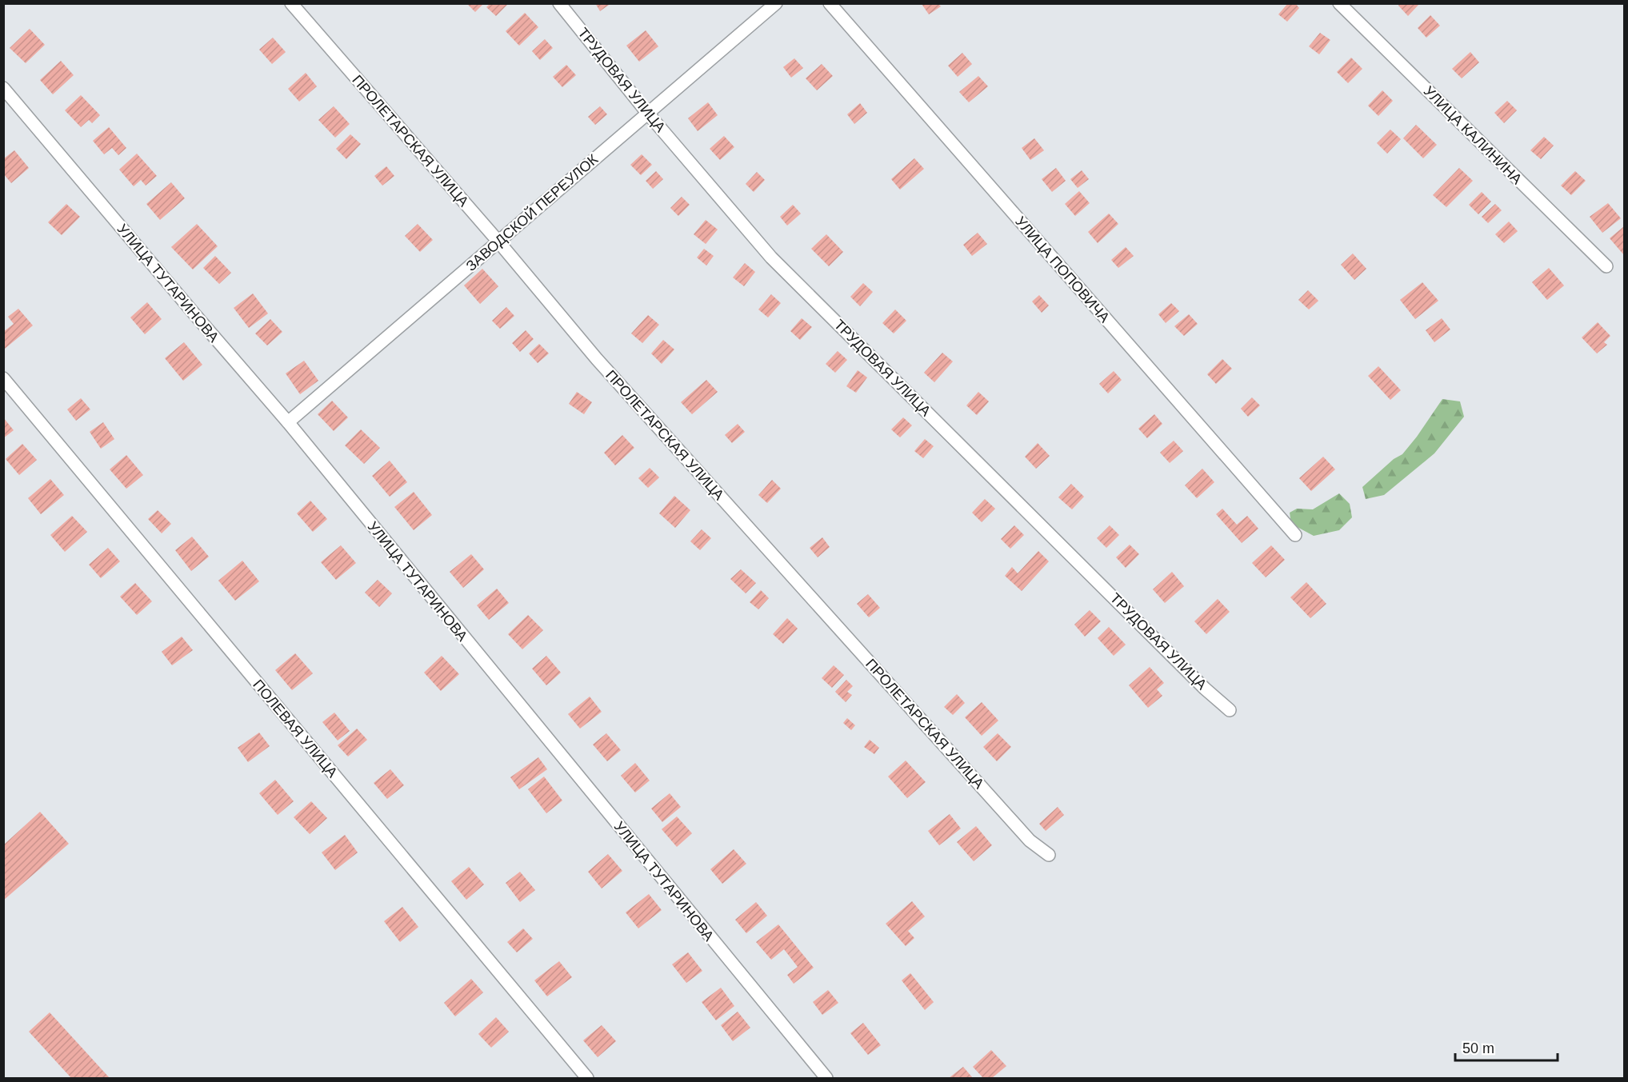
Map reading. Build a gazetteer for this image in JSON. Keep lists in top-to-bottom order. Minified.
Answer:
{"streets":{"street":["ТРУДОВАЯ УЛИЦА","УЛИЦА КАЛИНИНА","ПРОЛЕТАРСКАЯ УЛИЦА","ЗАВОДСКОЙ ПЕРЕУЛОК","УЛИЦА ПОПОВИЧА","УЛИЦА ТУТАРИНОВА","ПОЛЕВАЯ УЛИЦА"]},"crossings":[["ТРУДОВАЯ УЛИЦА","ЗАВОДСКОЙ ПЕРЕУЛОК"],["ПРОЛЕТАРСКАЯ УЛИЦА","ЗАВОДСКОЙ ПЕРЕУЛОК"],["ЗАВОДСКОЙ ПЕРЕУЛОК","УЛИЦА ТУТАРИНОВА"]],"scale_bar":"50 m"}
